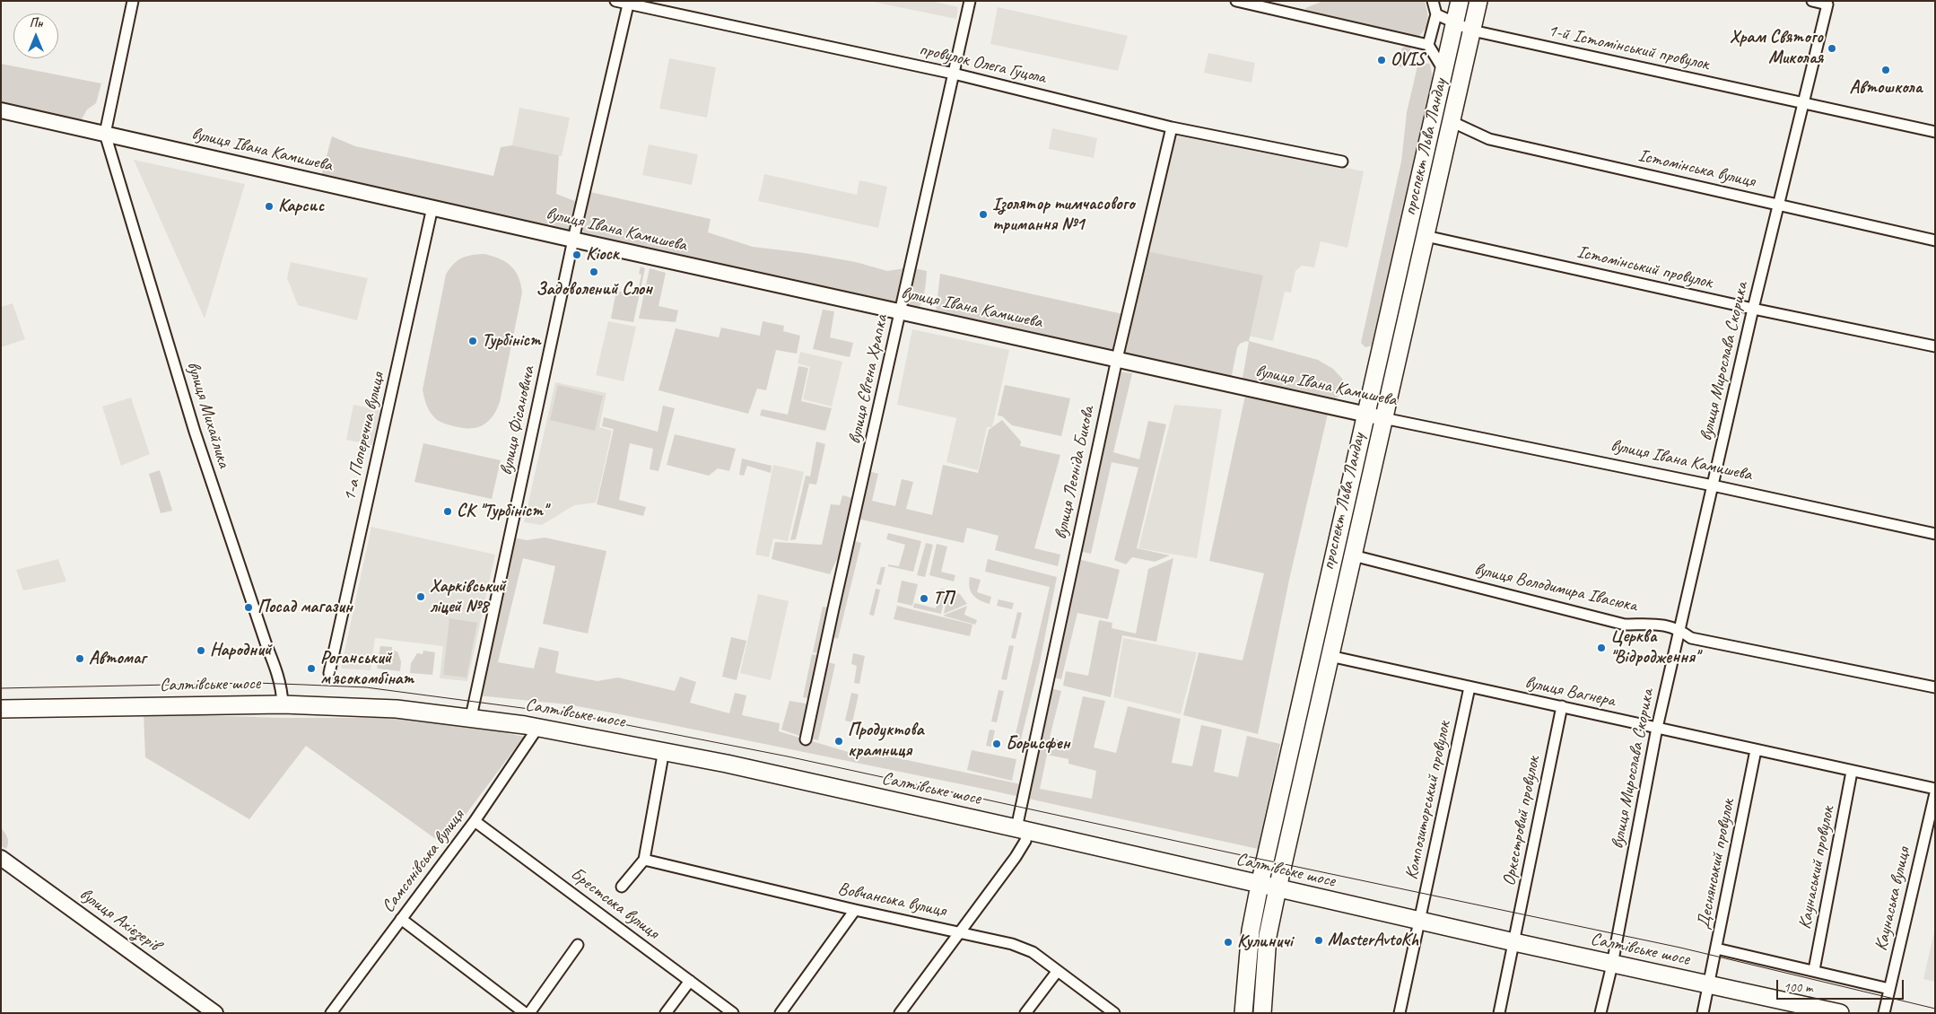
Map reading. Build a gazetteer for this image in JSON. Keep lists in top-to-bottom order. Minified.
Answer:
{"streets":{"main road":["проспект Льва Ландау","Салтівське шосе"],"street":["1-й Істомінський провулок","провулок Олега Гуцола","вулиця Івана Камишева","Істомінська вулиця","Істомінський провулок","вулиця Мирослава Скорика","вулиця Євгена Храпка","вулиця Михайлика","вулиця Фісановича","1-а Поперечна вулиця","вулиця Леоніда Бикова","вулиця Володимира Івасюка","вулиця Вагнера","Композиторський провулок","Оркестровий провулок","Самсонівська вулиця","Деснянський провулок","Каунаський провулок","Каунаська вулиця","Вовчанська вулиця","Брестська вулиця","вулиця Ахієзерів"]},"crossings":[["1-й Істомінський провулок","проспект Льва Ландау"],["1-й Істомінський провулок","вулиця Мирослава Скорика"],["провулок Олега Гуцола","вулиця Євгена Храпка"],["провулок Олега Гуцола","вулиця Фісановича"],["провулок Олега Гуцола","вулиця Леоніда Бикова"],["проспект Льва Ландау","вулиця Івана Камишева"],["проспект Льва Ландау","Істомінська вулиця"],["проспект Льва Ландау","Істомінський провулок"],["проспект Льва Ландау","вулиця Володимира Івасюка"],["проспект Льва Ландау","Салтівське шосе"],["проспект Льва Ландау","вулиця Вагнера"],["вулиця Івана Камишева","вулиця Мирослава Скорика"],["вулиця Івана Камишева","вулиця Євгена Храпка"],["вулиця Івана Камишева","вулиця Михайлика"],["вулиця Івана Камишева","вулиця Фісановича"],["вулиця Івана Камишева","1-а Поперечна вулиця"],["вулиця Івана Камишева","вулиця Леоніда Бикова"],["Істомінська вулиця","вулиця Мирослава Скорика"],["Істомінський провулок","вулиця Мирослава Скорика"],["вулиця Мирослава Скорика","вулиця Володимира Івасюка"],["вулиця Мирослава Скорика","Салтівське шосе"],["вулиця Мирослава Скорика","вулиця Вагнера"],["вулиця Михайлика","Салтівське шосе"],["вулиця Фісановича","Салтівське шосе"],["вулиця Леоніда Бикова","Салтівське шосе"],["вулиця Леоніда Бикова","Вовчанська вулиця"],["Салтівське шосе","Композиторський провулок"],["Салтівське шосе","Оркестровий провулок"],["Салтівське шосе","Самсонівська вулиця"],["Салтівське шосе","Деснянський провулок"],["вулиця Вагнера","Композиторський провулок"],["вулиця Вагнера","Оркестровий провулок"],["вулиця Вагнера","Деснянський провулок"],["вулиця Вагнера","Каунаський провулок"],["Самсонівська вулиця","Брестська вулиця"]],"places":["Храм Святого Миколая","OVIS","Автошкола","Карсис","Ізолятор тимчасового тримання №1","Кіоск","Задоволений Слон","Турбініст","СК \"Турбініст\"","Харківський ліцей №8","ТП","Посад магазин","Церква \"Відродження\"","Народний","Автомаг","Роганський м'ясокомбінат","Продуктова крамниця","Борисфен","MasterAvtoKh","Кулиничі"],"scale_bar":"100 m","north":"top"}
